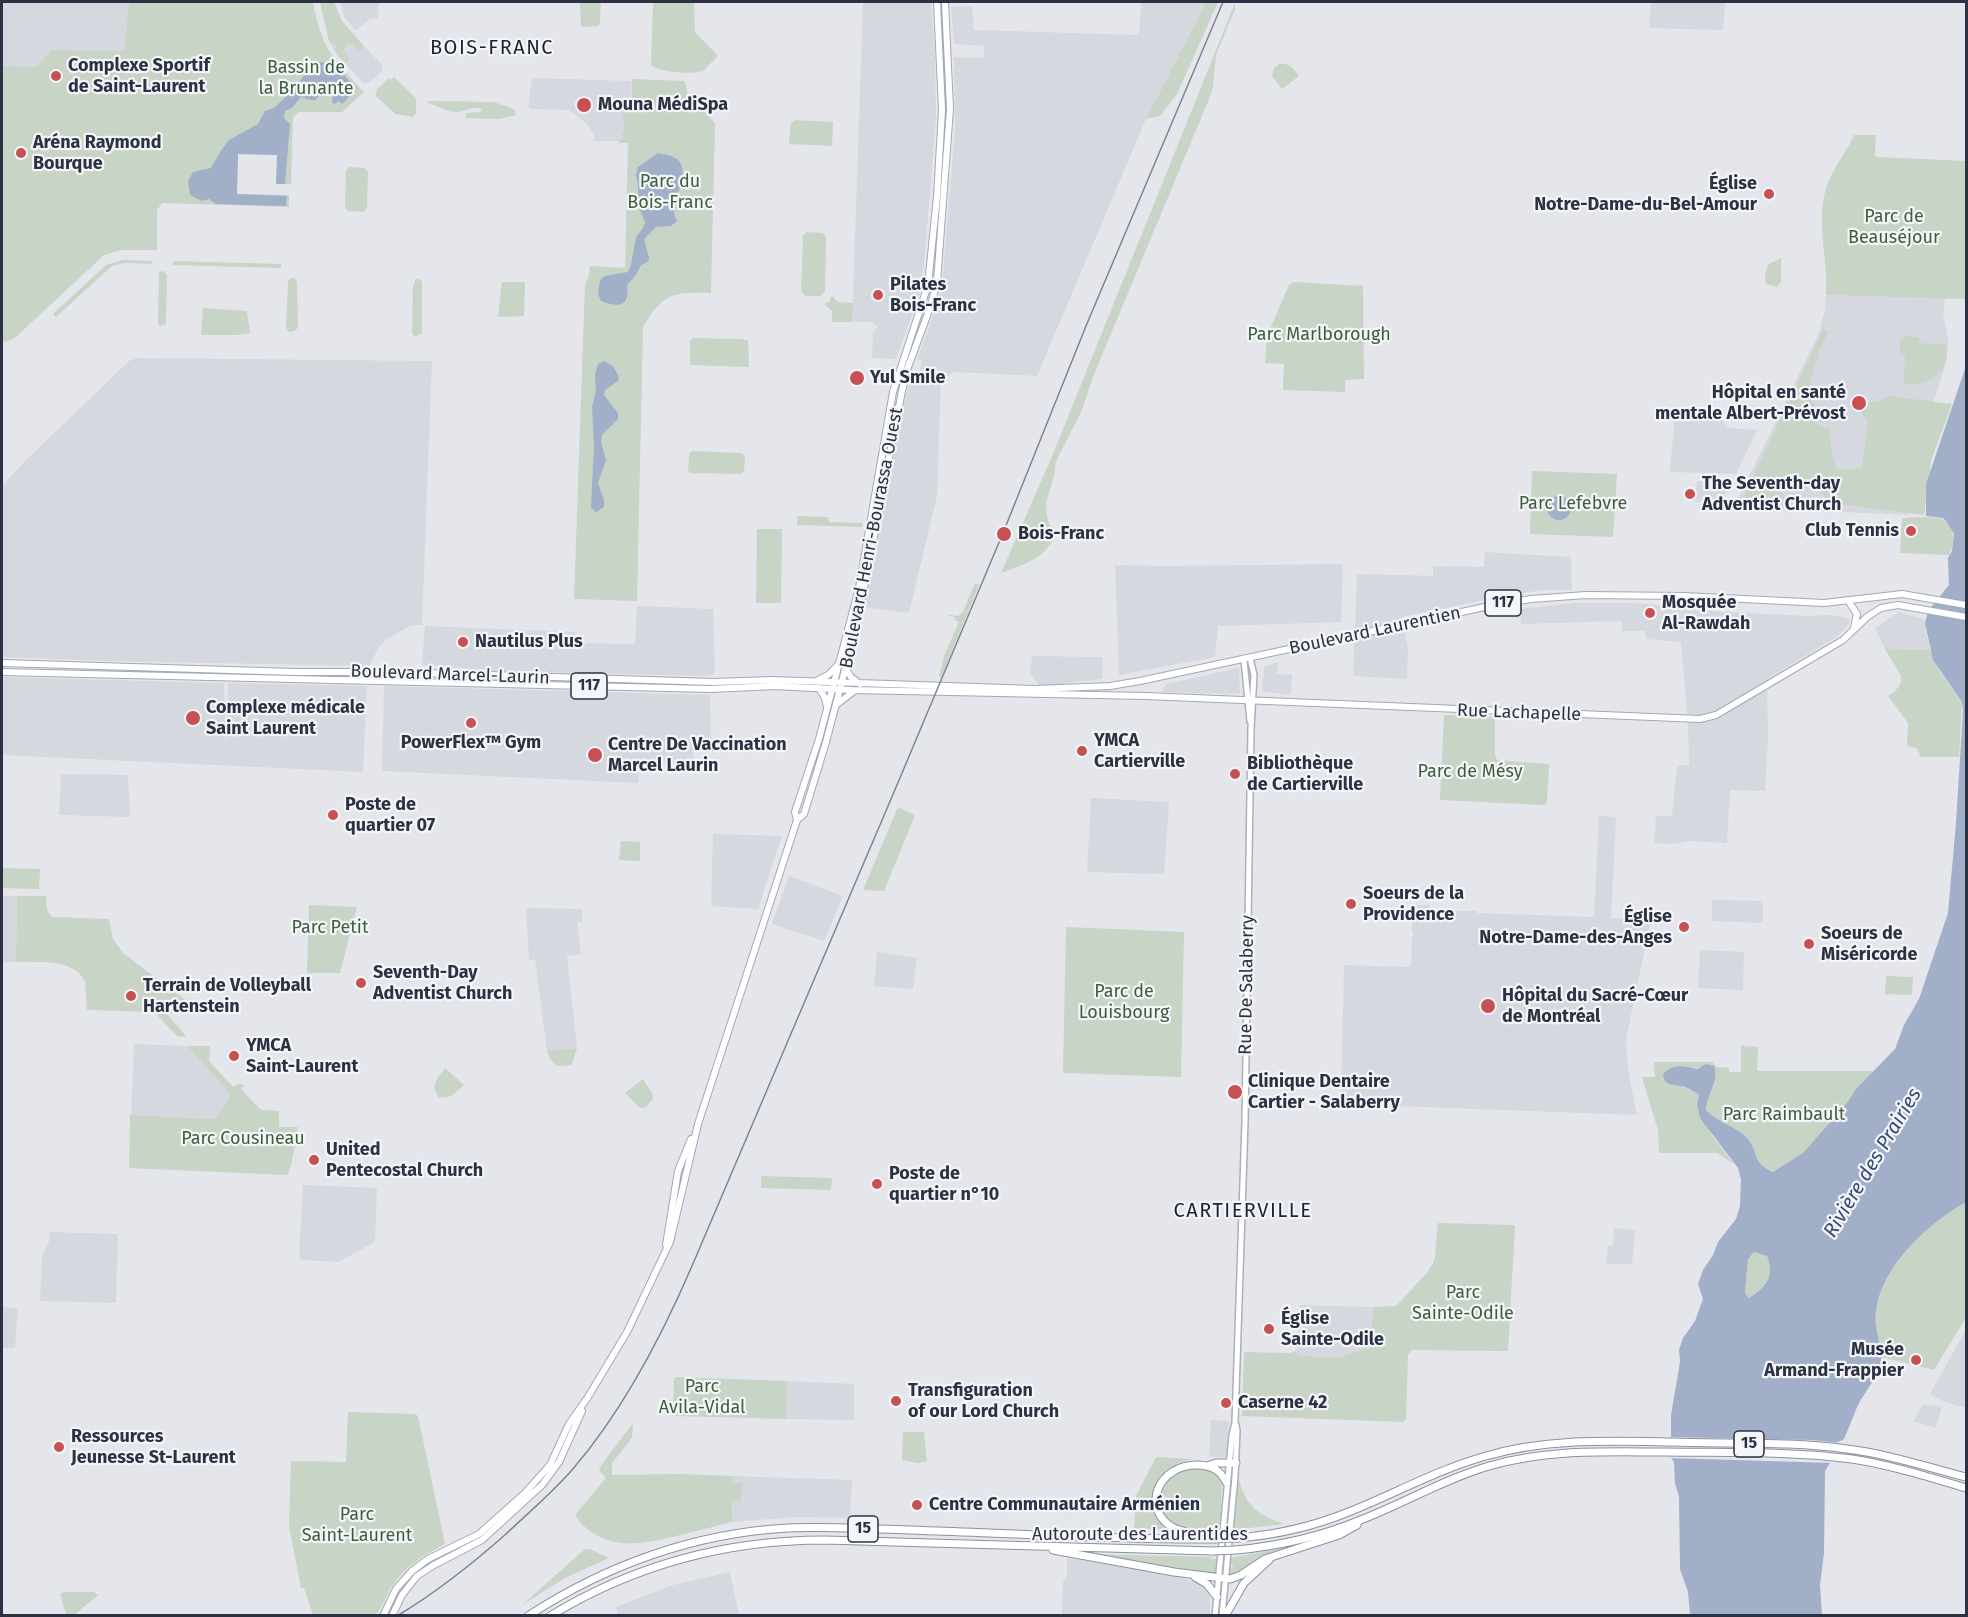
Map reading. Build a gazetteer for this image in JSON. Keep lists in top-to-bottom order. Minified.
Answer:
{"streets":{"highway":["15","Autoroute des Laurentides"],"main road":["Boulevard Henri-Bourassa Ouest","117","Boulevard Laurentien","Boulevard Marcel-Laurin","Rue Lachapelle","Rue De Salaberry"]},"crossings":[["Boulevard Henri-Bourassa Ouest","Boulevard Marcel-Laurin"],["Boulevard Laurentien","Boulevard Marcel-Laurin"],["Boulevard Laurentien","Rue Lachapelle"],["Boulevard Laurentien","Rue De Salaberry"],["Boulevard Marcel-Laurin","Rue Lachapelle"],["Rue Lachapelle","Rue De Salaberry"]],"districts":["BOIS-FRANC","CARTIERVILLE"],"water":["Rivière des Prairies"],"parks":["Bassin de la Brunante","Parc du Bois-Franc","Parc de Beauséjour","Parc Marlborough","Parc Lefebvre","Parc de Mésy","Parc Petit","Parc de Louisbourg","Parc Raimbault","Parc Cousineau","Parc Sainte-Odile","Parc Avila-Vidal","Parc Saint-Laurent"],"places":["Complexe Sportif de Saint-Laurent","Mouna MédiSpa","Aréna Raymond Bourque","Église Notre-Dame-du-Bel-Amour","Pilates Bois-Franc","Yul Smile","Hôpital en santé mentale Albert-Prévost","The Seventh-day Adventist Church","Club Tennis","Bois-Franc","Mosquée Al-Rawdah","Nautilus Plus","Complexe médicale Saint Laurent","PowerFlex™ Gym","YMCA Cartierville","Centre De Vaccination Marcel Laurin","Bibliothèque de Cartierville","Poste de quartier 07","Soeurs de la Providence","Église Notre-Dame-des-Anges","Soeurs de Miséricorde","Seventh-Day Adventist Church","Terrain de Volleyball Hartenstein","Hôpital du Sacré-Cœur de Montréal","YMCA Saint-Laurent","Clinique Dentaire Cartier - Salaberry","United Pentecostal Church","Poste de quartier n°10","Église Sainte-Odile","Musée Armand-Frappier","Transfiguration of our Lord Church","Caserne 42","Ressources Jeunesse St-Laurent","Centre Communautaire Arménien"]}
